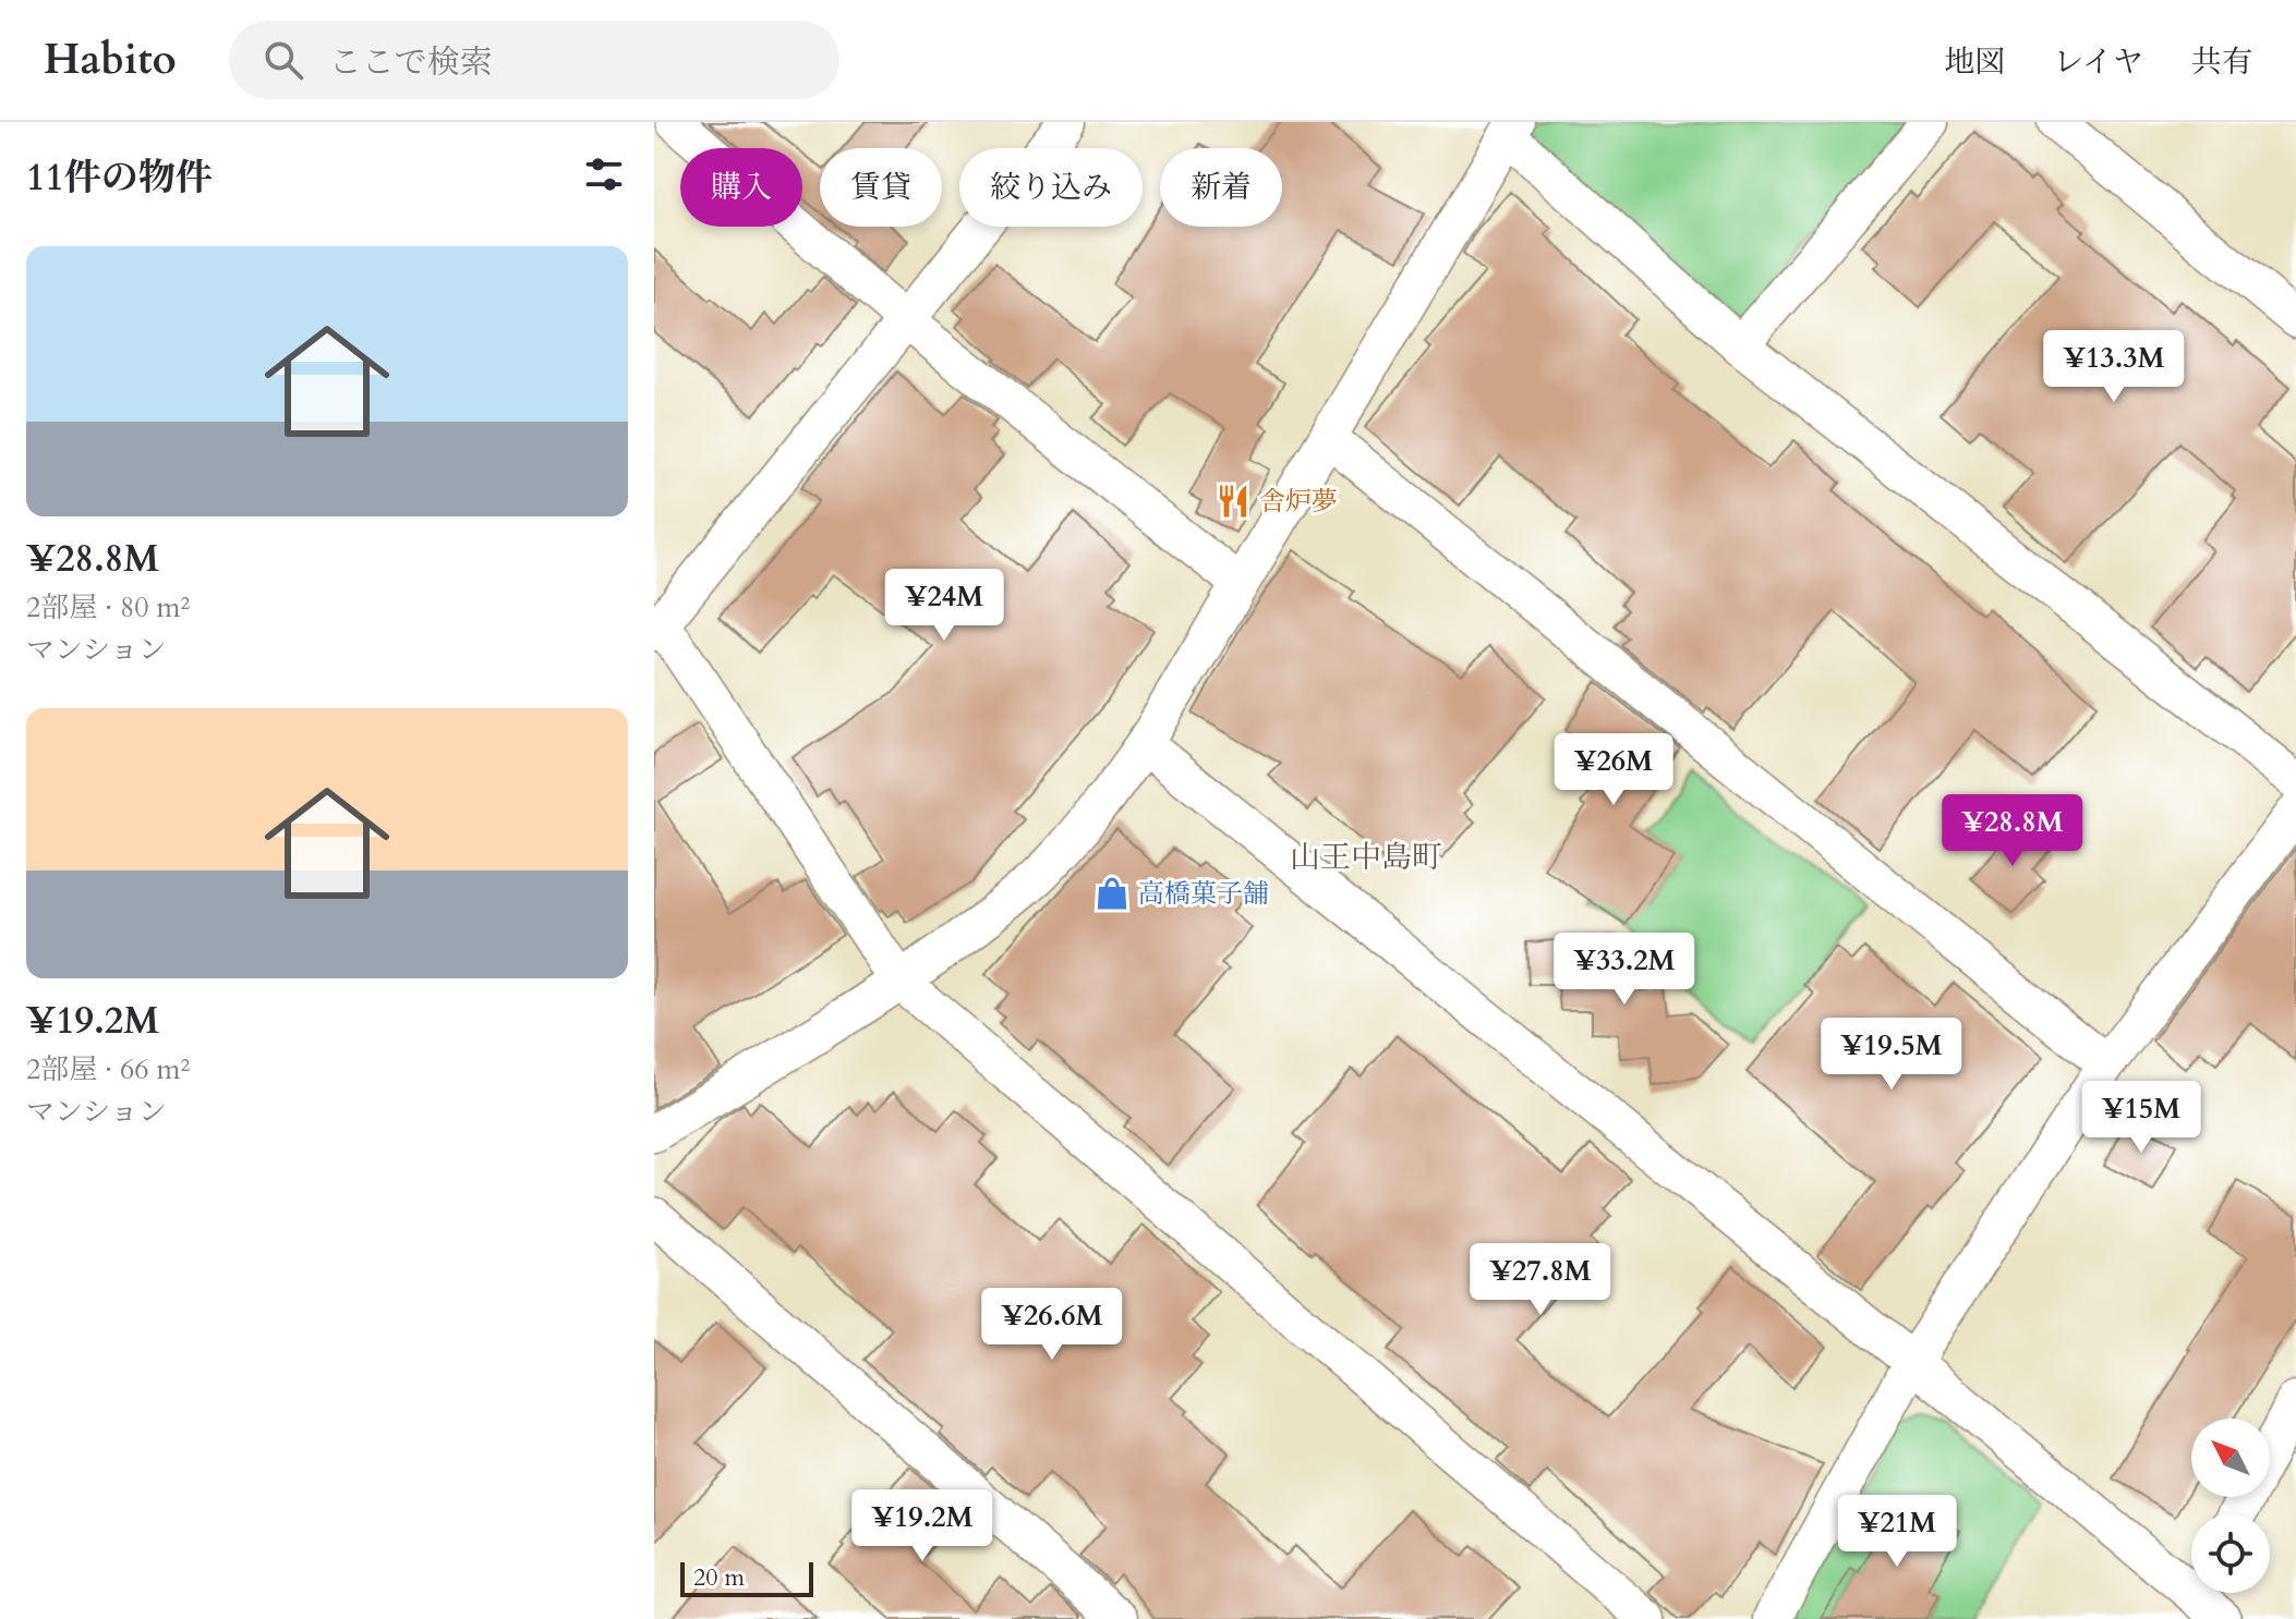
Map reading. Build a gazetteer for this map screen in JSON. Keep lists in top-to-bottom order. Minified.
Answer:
{"districts":["山王中島町"],"places":{"restaurant":["舎炉夢"],"shop":["高橋菓子舗"]},"scale_bar":"20 m","north":"top left","page":{"header":"Habito","search":"ここで検索","nav":["地図","レイヤ","共有"],"heading":"11件の物件","chip":["購入","賃貸","絞り込み","新着"],"list":[{"name":"¥28.8M","note":"2部屋 · 80 m² · マンション"},{"name":"¥19.2M","note":"2部屋 · 66 m² · マンション"}],"price":["¥13.3M","¥24M","¥26M","¥28.8M","¥33.2M","¥19.5M","¥15M","¥27.8M","¥26.6M","¥19.2M","¥21M"],"scale":"20 m"}}
